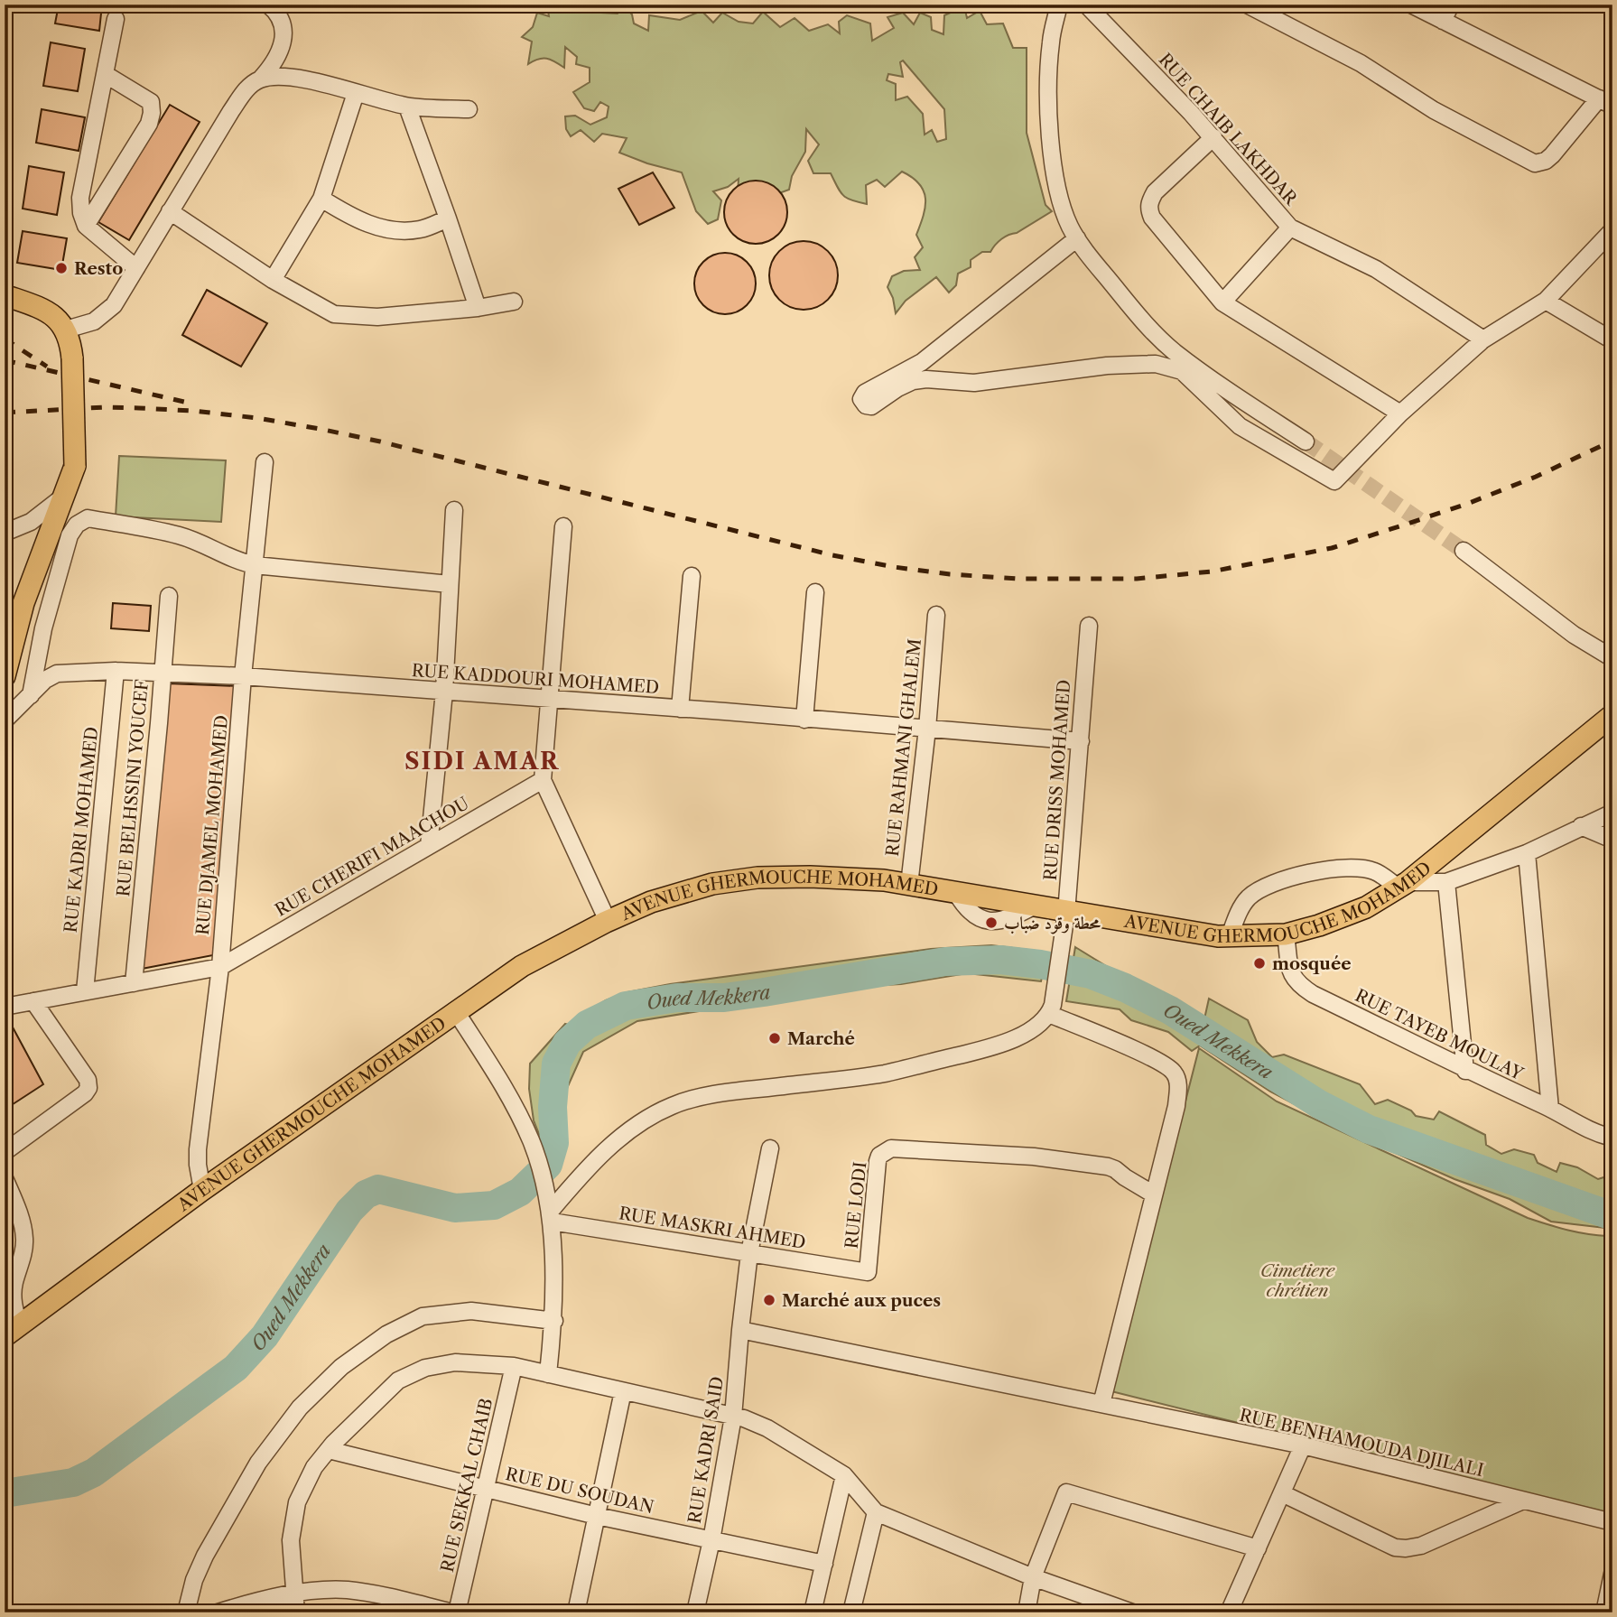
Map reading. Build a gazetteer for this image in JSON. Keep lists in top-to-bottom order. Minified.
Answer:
{"streets":{"main road":["AVENUE GHERMOUCHE MOHAMED"],"street":["RUE CHAIB LAKHDAR","RUE KADDOURI MOHAMED","RUE RAHMANI GHALEM","RUE DRISS MOHAMED","RUE BELHSSINI YOUCEF","RUE DJAMEL MOHAMED","RUE KADRI MOHAMED","RUE CHERIFI MAACHOU","RUE TAYEB MOULAY","RUE LODI","RUE MASKRI AHMED","RUE BENHAMOUDA DJILALI","RUE KADRI SAID","RUE SEKKAL CHAIB","RUE DU SOUDAN"]},"crossings":[["RUE KADDOURI MOHAMED","RUE RAHMANI GHALEM"],["RUE KADDOURI MOHAMED","RUE DRISS MOHAMED"],["RUE KADDOURI MOHAMED","RUE BELHSSINI YOUCEF"],["RUE KADDOURI MOHAMED","RUE DJAMEL MOHAMED"],["RUE KADDOURI MOHAMED","RUE KADRI MOHAMED"],["RUE RAHMANI GHALEM","AVENUE GHERMOUCHE MOHAMED"],["RUE DRISS MOHAMED","AVENUE GHERMOUCHE MOHAMED"],["RUE BELHSSINI YOUCEF","RUE CHERIFI MAACHOU"],["RUE DJAMEL MOHAMED","RUE CHERIFI MAACHOU"],["RUE DJAMEL MOHAMED","AVENUE GHERMOUCHE MOHAMED"],["RUE KADRI MOHAMED","RUE CHERIFI MAACHOU"],["AVENUE GHERMOUCHE MOHAMED","RUE TAYEB MOULAY"],["RUE LODI","RUE MASKRI AHMED"],["RUE MASKRI AHMED","RUE KADRI SAID"],["RUE BENHAMOUDA DJILALI","RUE KADRI SAID"],["RUE KADRI SAID","RUE DU SOUDAN"],["RUE SEKKAL CHAIB","RUE DU SOUDAN"]],"districts":["SIDI AMAR"],"water":["Oued Mekkera"],"parks":["Cimetiere chrétien"],"places":["Resto","محطة وقود ضباب","mosquée","Marché","Marché aux puces"]}
